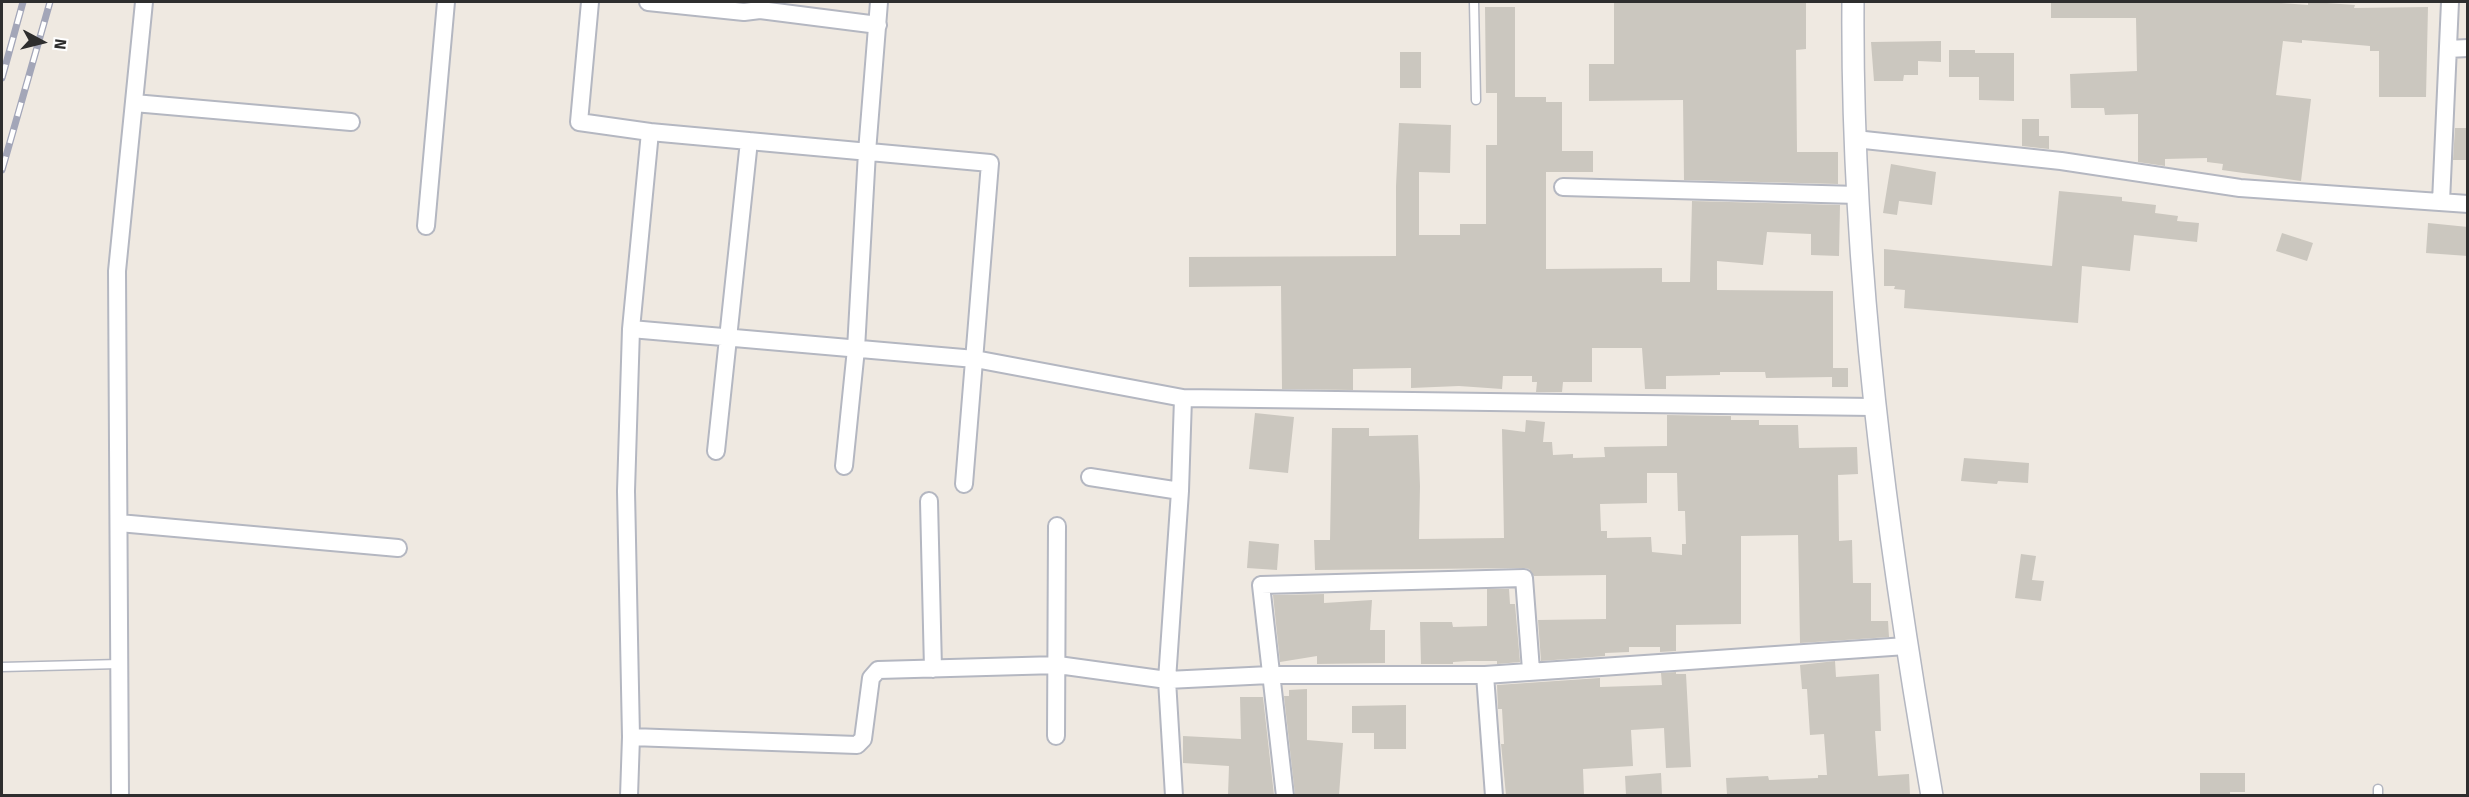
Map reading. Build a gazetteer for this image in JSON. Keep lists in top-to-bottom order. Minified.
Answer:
{"north":"right"}
